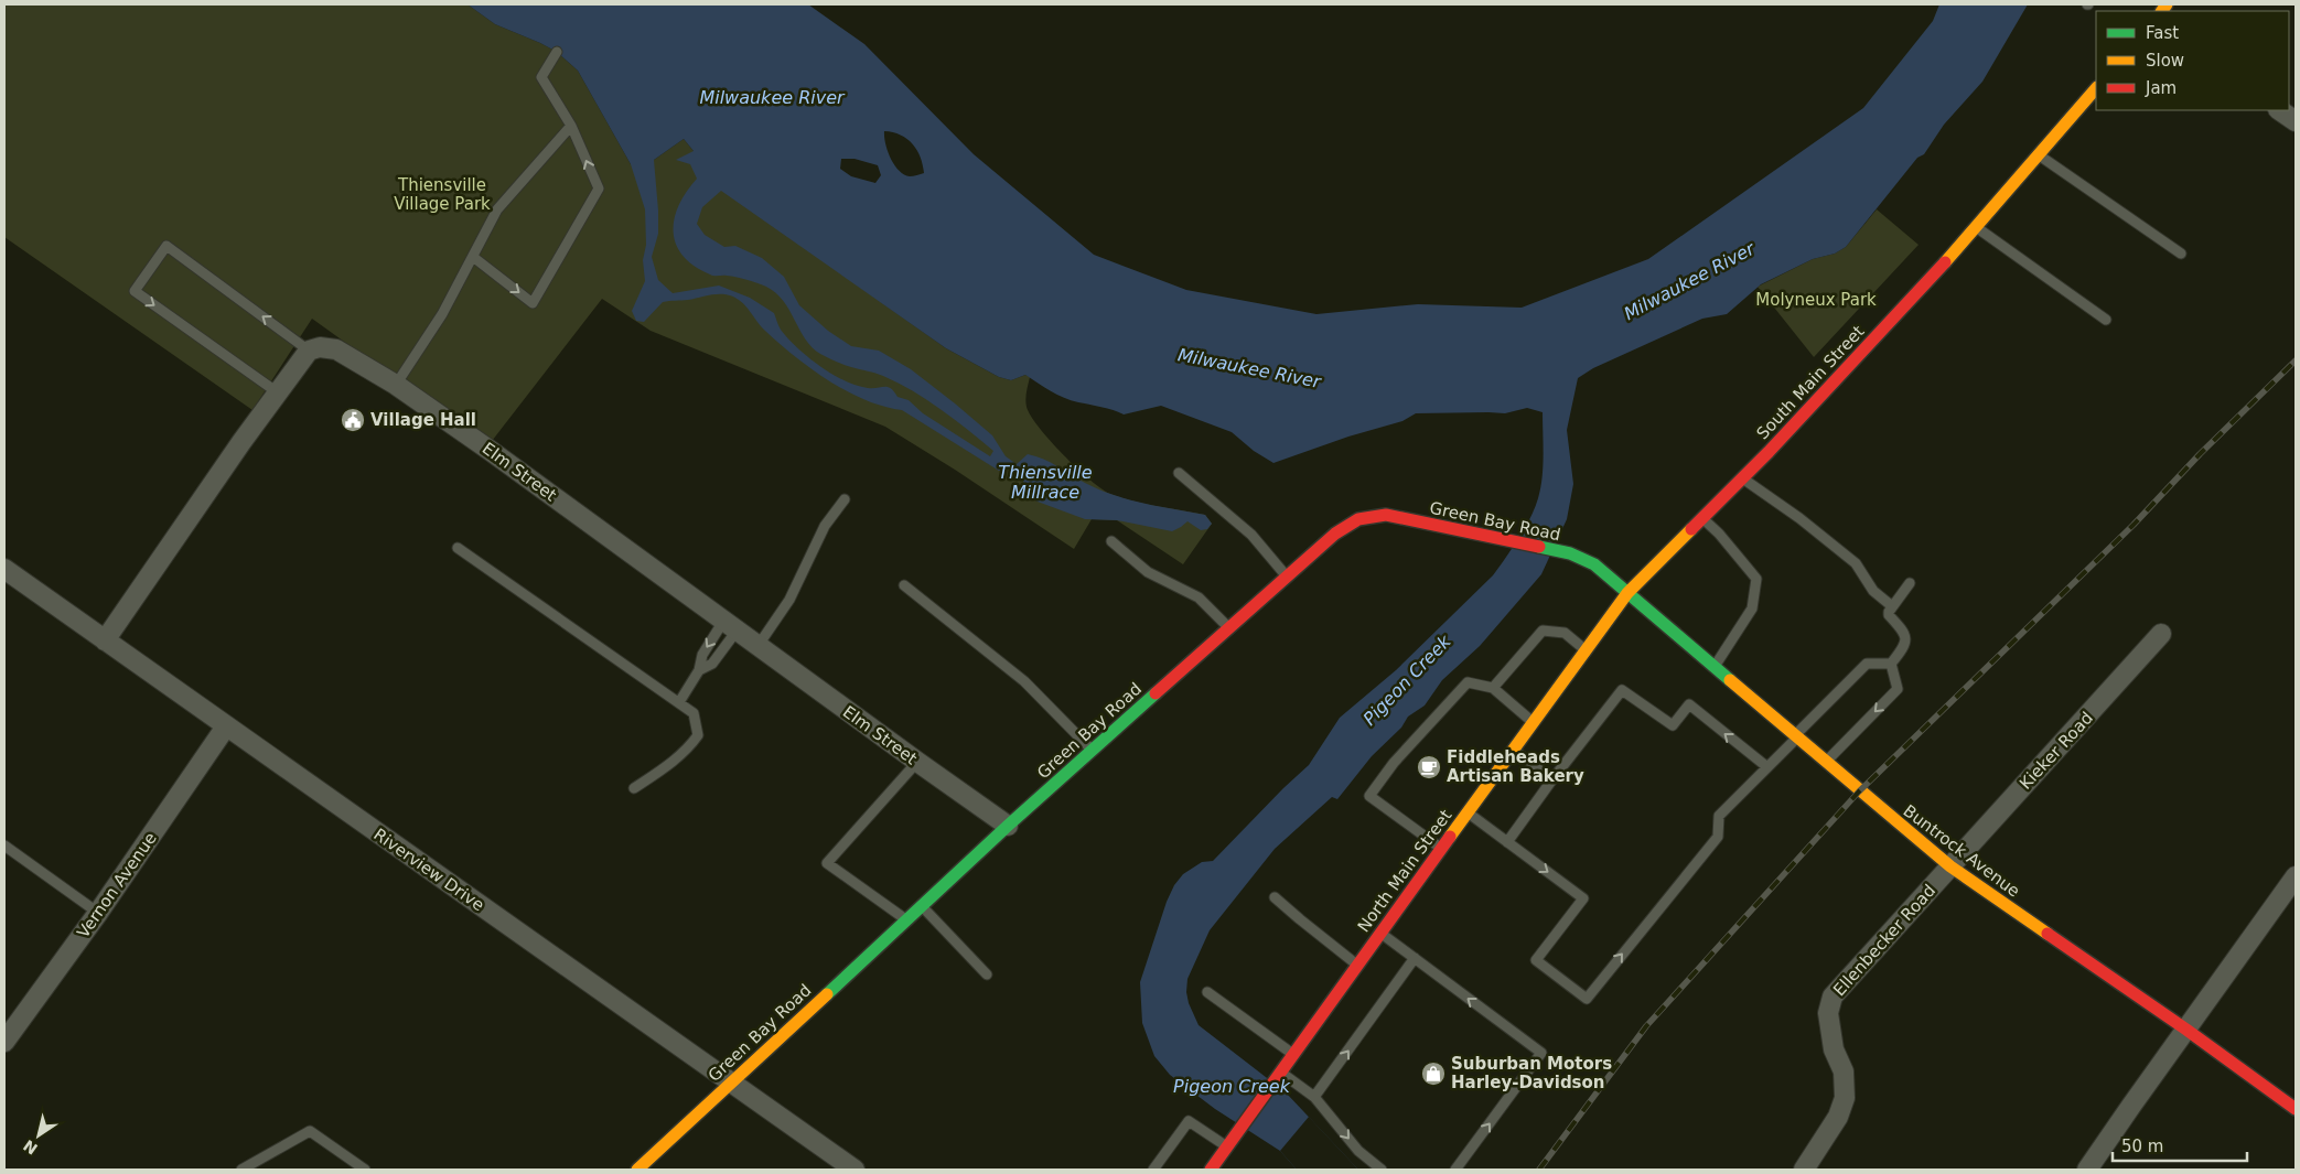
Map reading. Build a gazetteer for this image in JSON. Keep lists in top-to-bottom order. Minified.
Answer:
{"streets":{"street":["South Main Street","Elm Street","Green Bay Road","Kieker Road","Buntrock Avenue","Riverview Drive","North Main Street","Vernon Avenue","Ellenbecker Road"]},"crossings":[["South Main Street","Green Bay Road"],["South Main Street","Buntrock Avenue"],["South Main Street","North Main Street"],["Elm Street","Green Bay Road"],["Green Bay Road","Buntrock Avenue"],["Green Bay Road","Riverview Drive"],["Green Bay Road","North Main Street"],["Kieker Road","Buntrock Avenue"],["Kieker Road","Ellenbecker Road"],["Buntrock Avenue","North Main Street"],["Buntrock Avenue","Ellenbecker Road"],["Riverview Drive","Vernon Avenue"]],"water":["Milwaukee River","Thiensville Millrace","Pigeon Creek"],"parks":["Thiensville Village Park","Molyneux Park"],"places":{"public building":["Village Hall"],"cafe":["Fiddleheads Artisan Bakery"],"shop":["Suburban Motors Harley-Davidson"]},"legend":["Fast","Slow","Jam"],"scale_bar":"50 m","north":"bottom left"}
